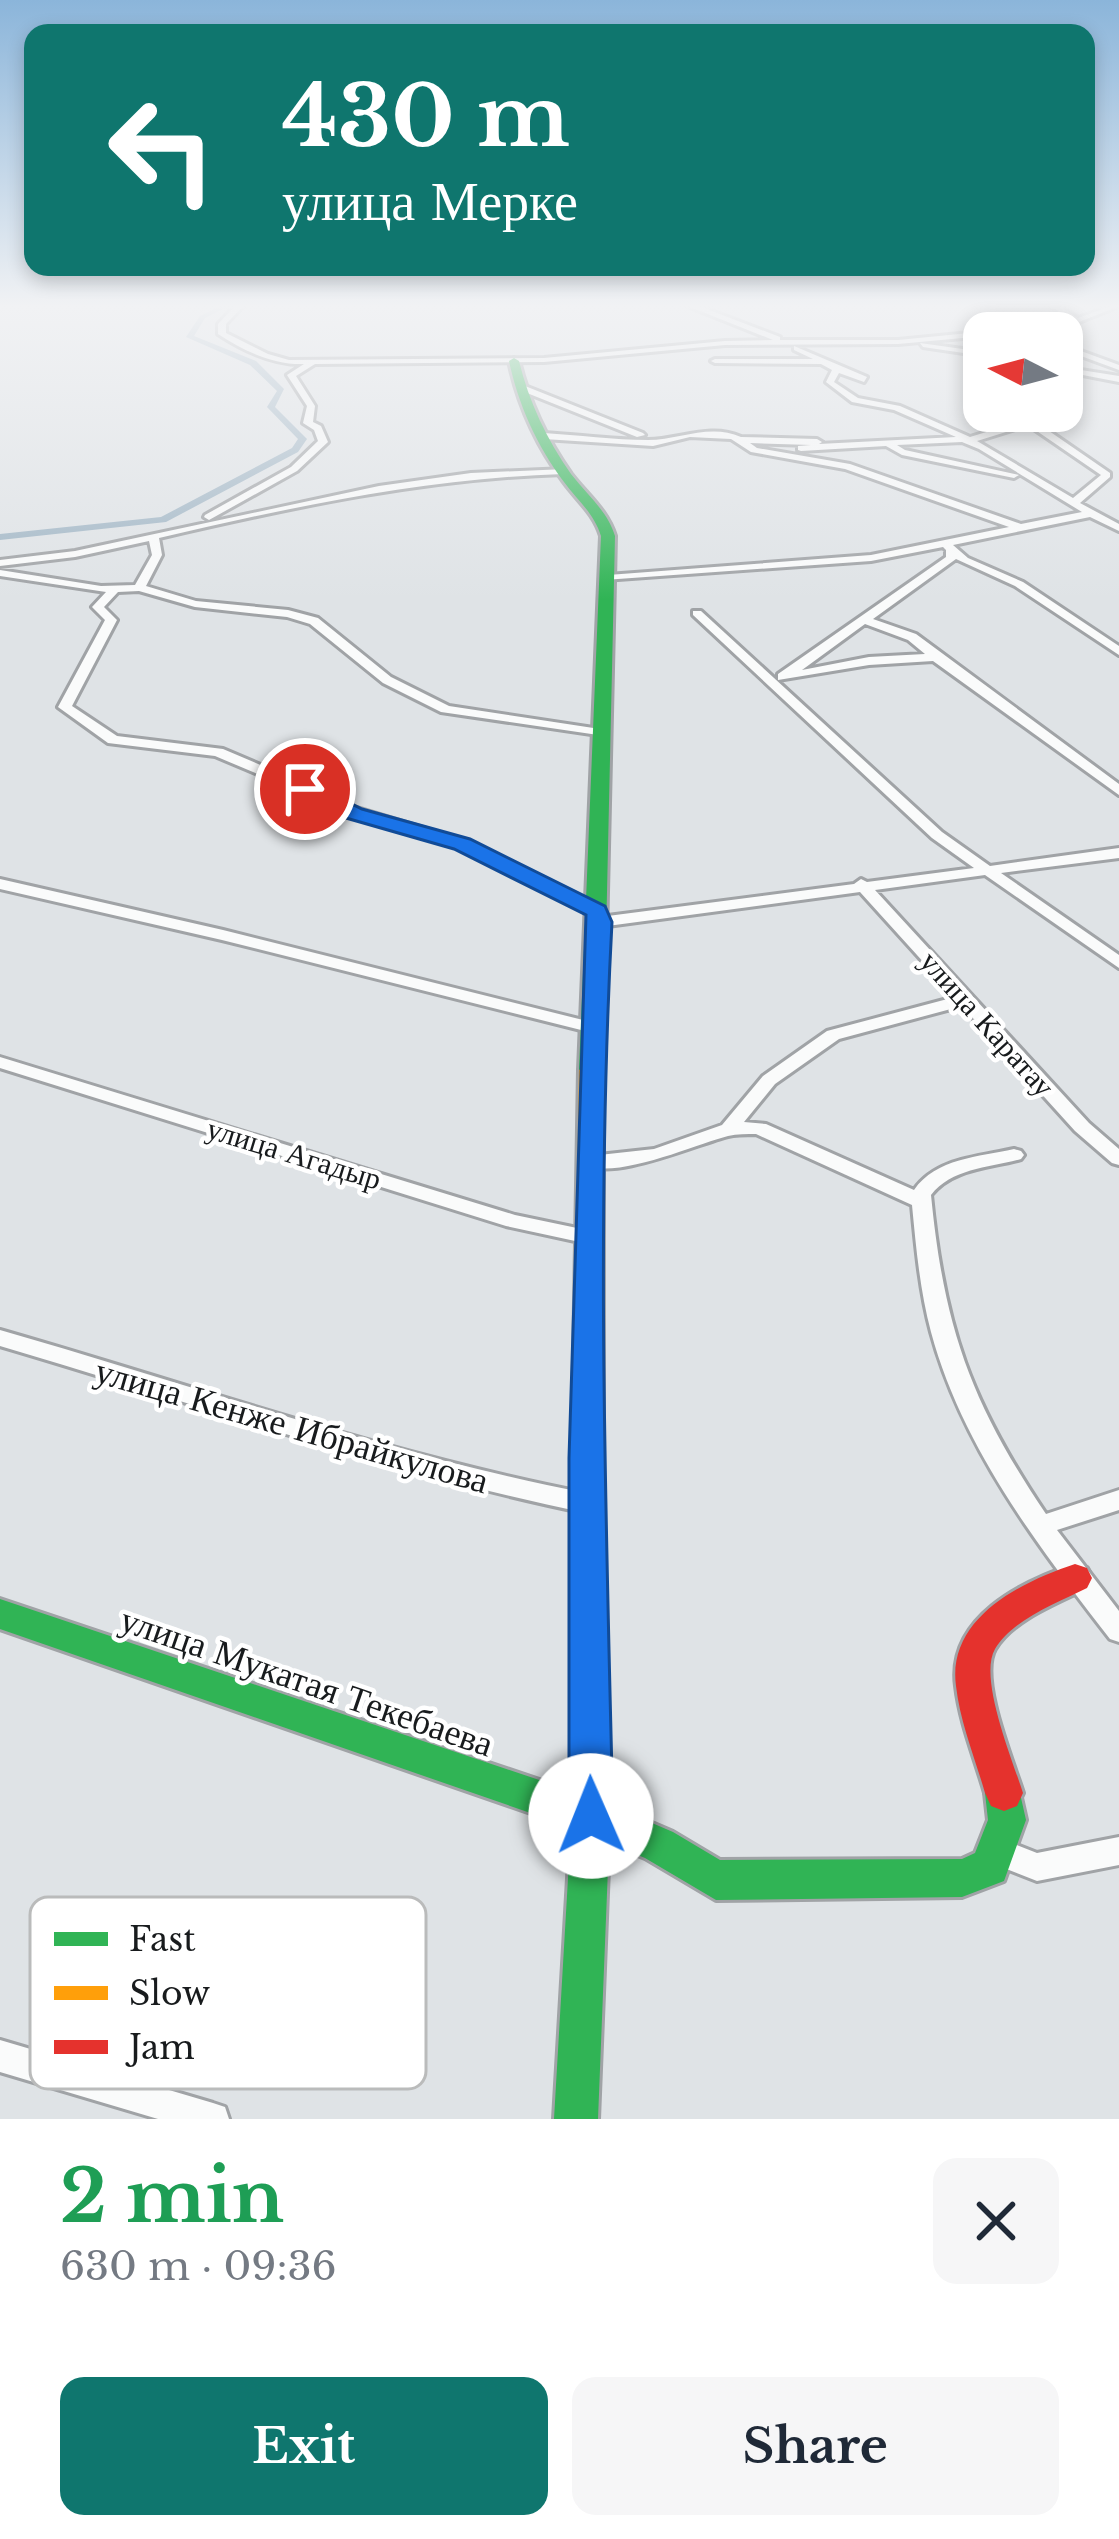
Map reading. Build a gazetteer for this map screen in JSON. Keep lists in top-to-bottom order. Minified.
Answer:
{"streets":{"street":["улица Каратау","улица Агадыр","улица Кенже Ибрайкулова","улица Мукатая Текебаева"]},"legend":["Fast","Slow","Jam"],"north":"left","page":{"turn":["430 m","улица Мерке"],"heading":["2 min","630 m · 09:36"],"buttons":["Exit","Share"]}}
